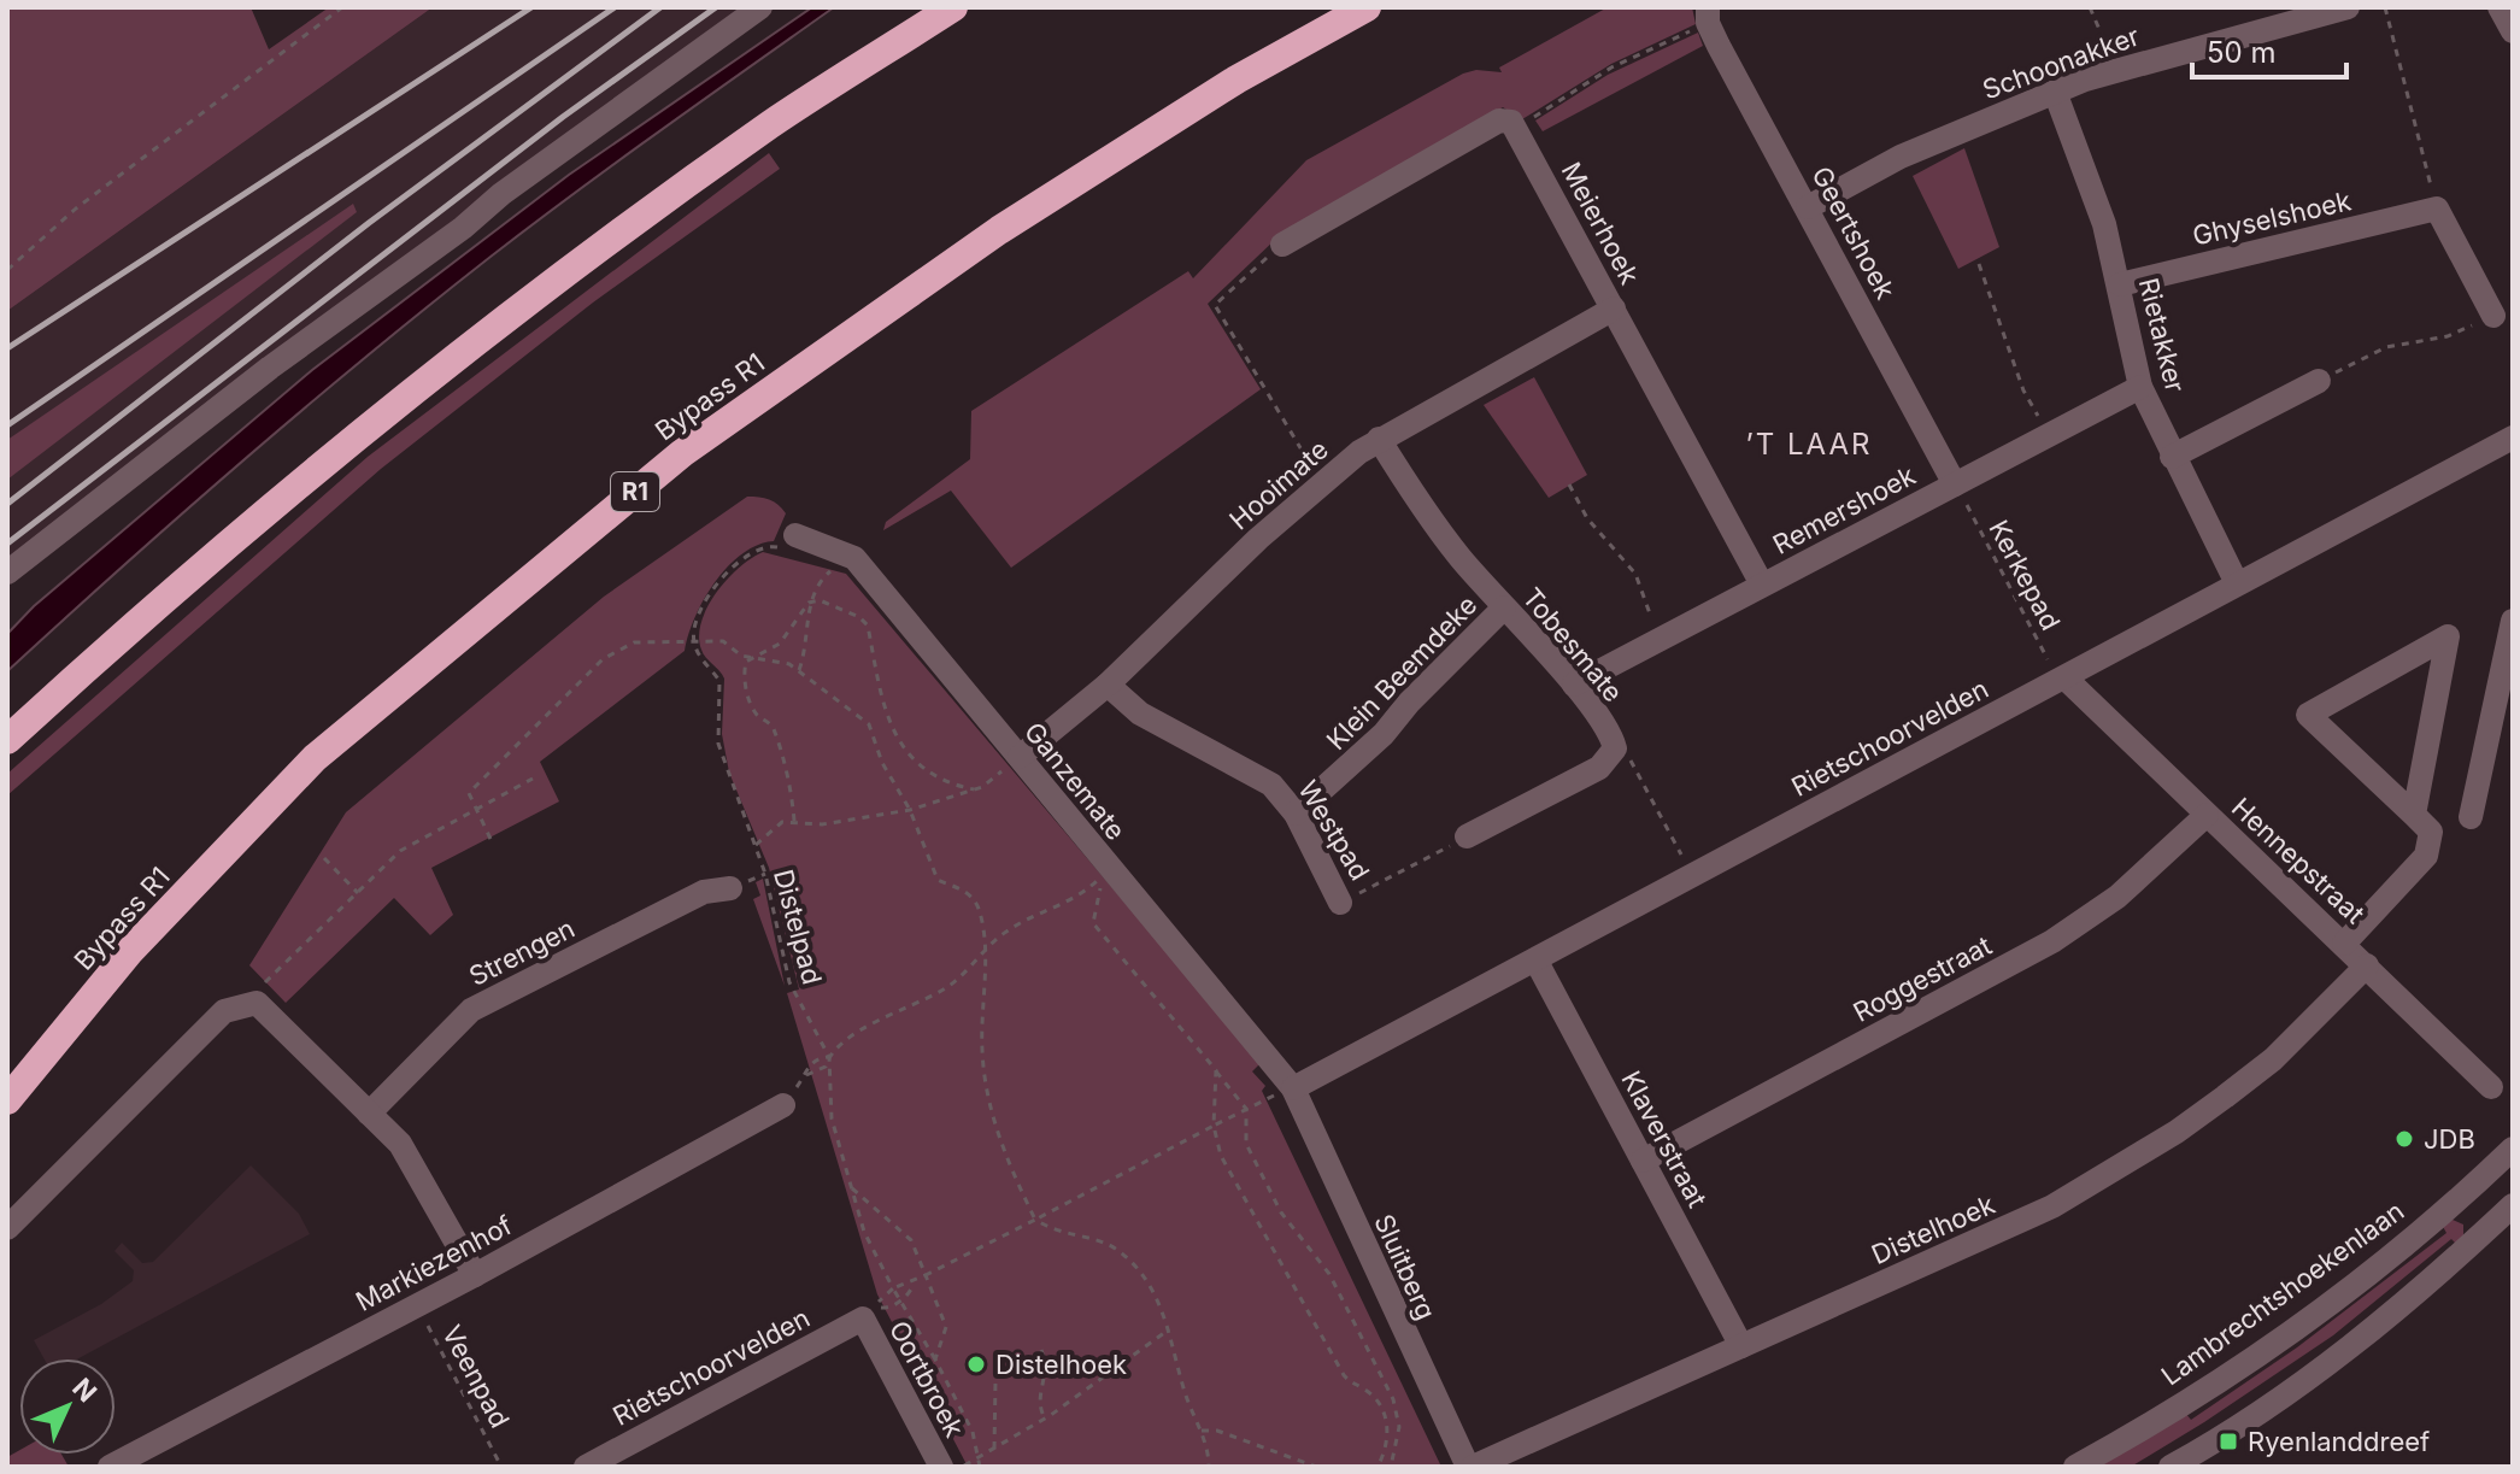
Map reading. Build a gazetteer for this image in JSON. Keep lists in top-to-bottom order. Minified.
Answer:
{"streets":{"highway":["Bypass R1","R1"],"street":["Schoonakker","Ghyselshoek","Meierhoek","Geertshoek","Rietakker","Hooimate","Remershoek","Tobesmate","Klein Beemdeke","Rietschoorvelden","Ganzemate","Westpad","Hennepstraat","Strengen","Roggestraat","Klaverstraat","Distelhoek","Markiezenhof","Sluitberg","Lambrechtshoekenlaan","Oortbroek"],"path":["Kerkepad","Distelpad","Veenpad"]},"crossings":[["Schoonakker","Geertshoek"],["Schoonakker","Rietakker"],["Ghyselshoek","Rietakker"],["Meierhoek","Hooimate"],["Meierhoek","Remershoek"],["Geertshoek","Remershoek"],["Geertshoek","Kerkepad"],["Rietakker","Remershoek"],["Rietakker","Rietschoorvelden"],["Hooimate","Tobesmate"],["Hooimate","Ganzemate"],["Hooimate","Westpad"],["Remershoek","Kerkepad"],["Remershoek","Tobesmate"],["Kerkepad","Rietschoorvelden"],["Kerkepad","Hennepstraat"],["Tobesmate","Klein Beemdeke"],["Klein Beemdeke","Westpad"],["Rietschoorvelden","Ganzemate"],["Rietschoorvelden","Hennepstraat"],["Rietschoorvelden","Klaverstraat"],["Rietschoorvelden","Sluitberg"],["Rietschoorvelden","Oortbroek"],["Ganzemate","Sluitberg"],["Hennepstraat","Roggestraat"],["Hennepstraat","Distelhoek"],["Roggestraat","Klaverstraat"],["Klaverstraat","Distelhoek"],["Distelhoek","Sluitberg"],["Markiezenhof","Veenpad"]],"districts":["’T LAAR"],"places":{"other":["JDB","Distelhoek"],"transit":["Ryenlanddreef"]},"scale_bar":"50 m","north":"top right"}
